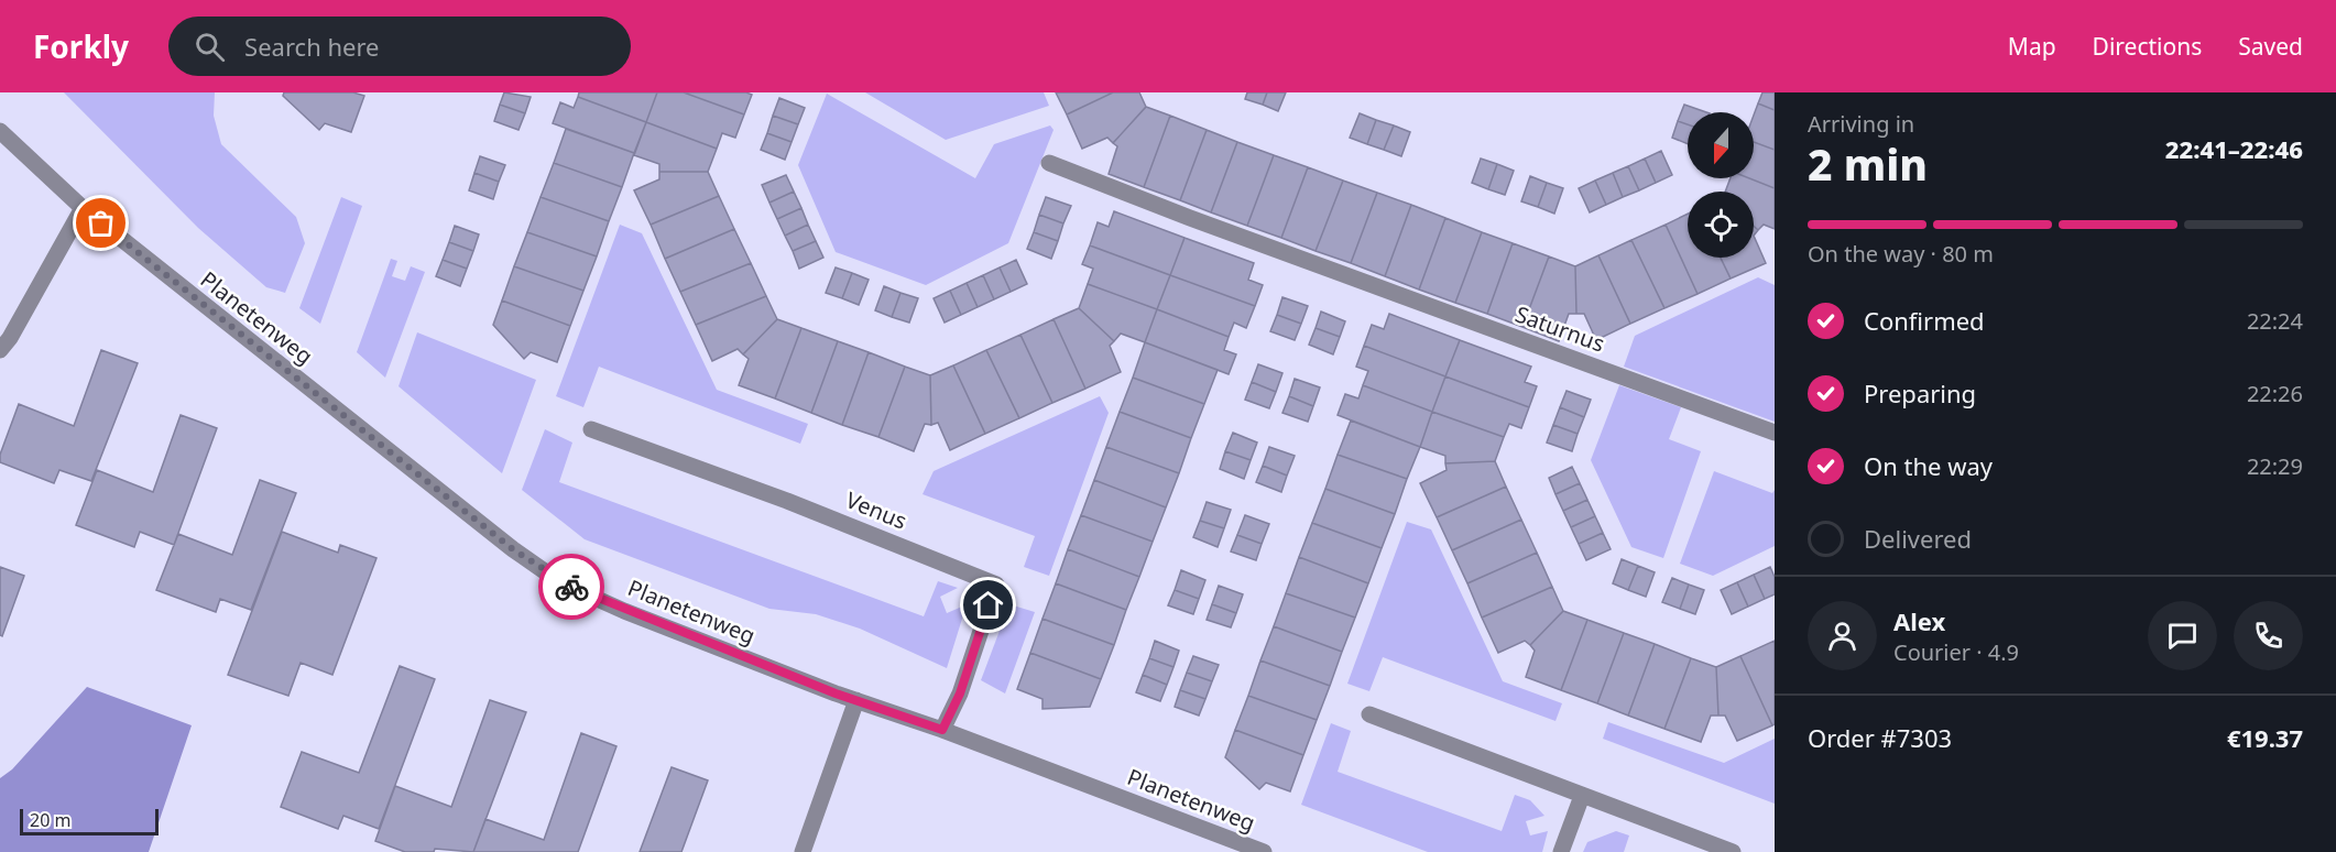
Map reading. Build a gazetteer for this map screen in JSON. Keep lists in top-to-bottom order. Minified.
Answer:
{"streets":{"street":["Planetenweg","Saturnus","Venus"]},"crossings":[["Planetenweg","Venus"]],"scale_bar":"20 m","north":"bottom","page":{"header":"Forkly","search":"Search here","nav":["Map","Directions","Saved"],"heading":["2 min","Arriving in","22:41–22:46"],"panel":["Alex","Courier · 4.9","Order #7303","€19.37"],"bar":"On the way · 80 m","list":[["Confirmed","22:24"],["Preparing","22:26"],["On the way","22:29"],"Delivered"],"scale":"20 m"}}
